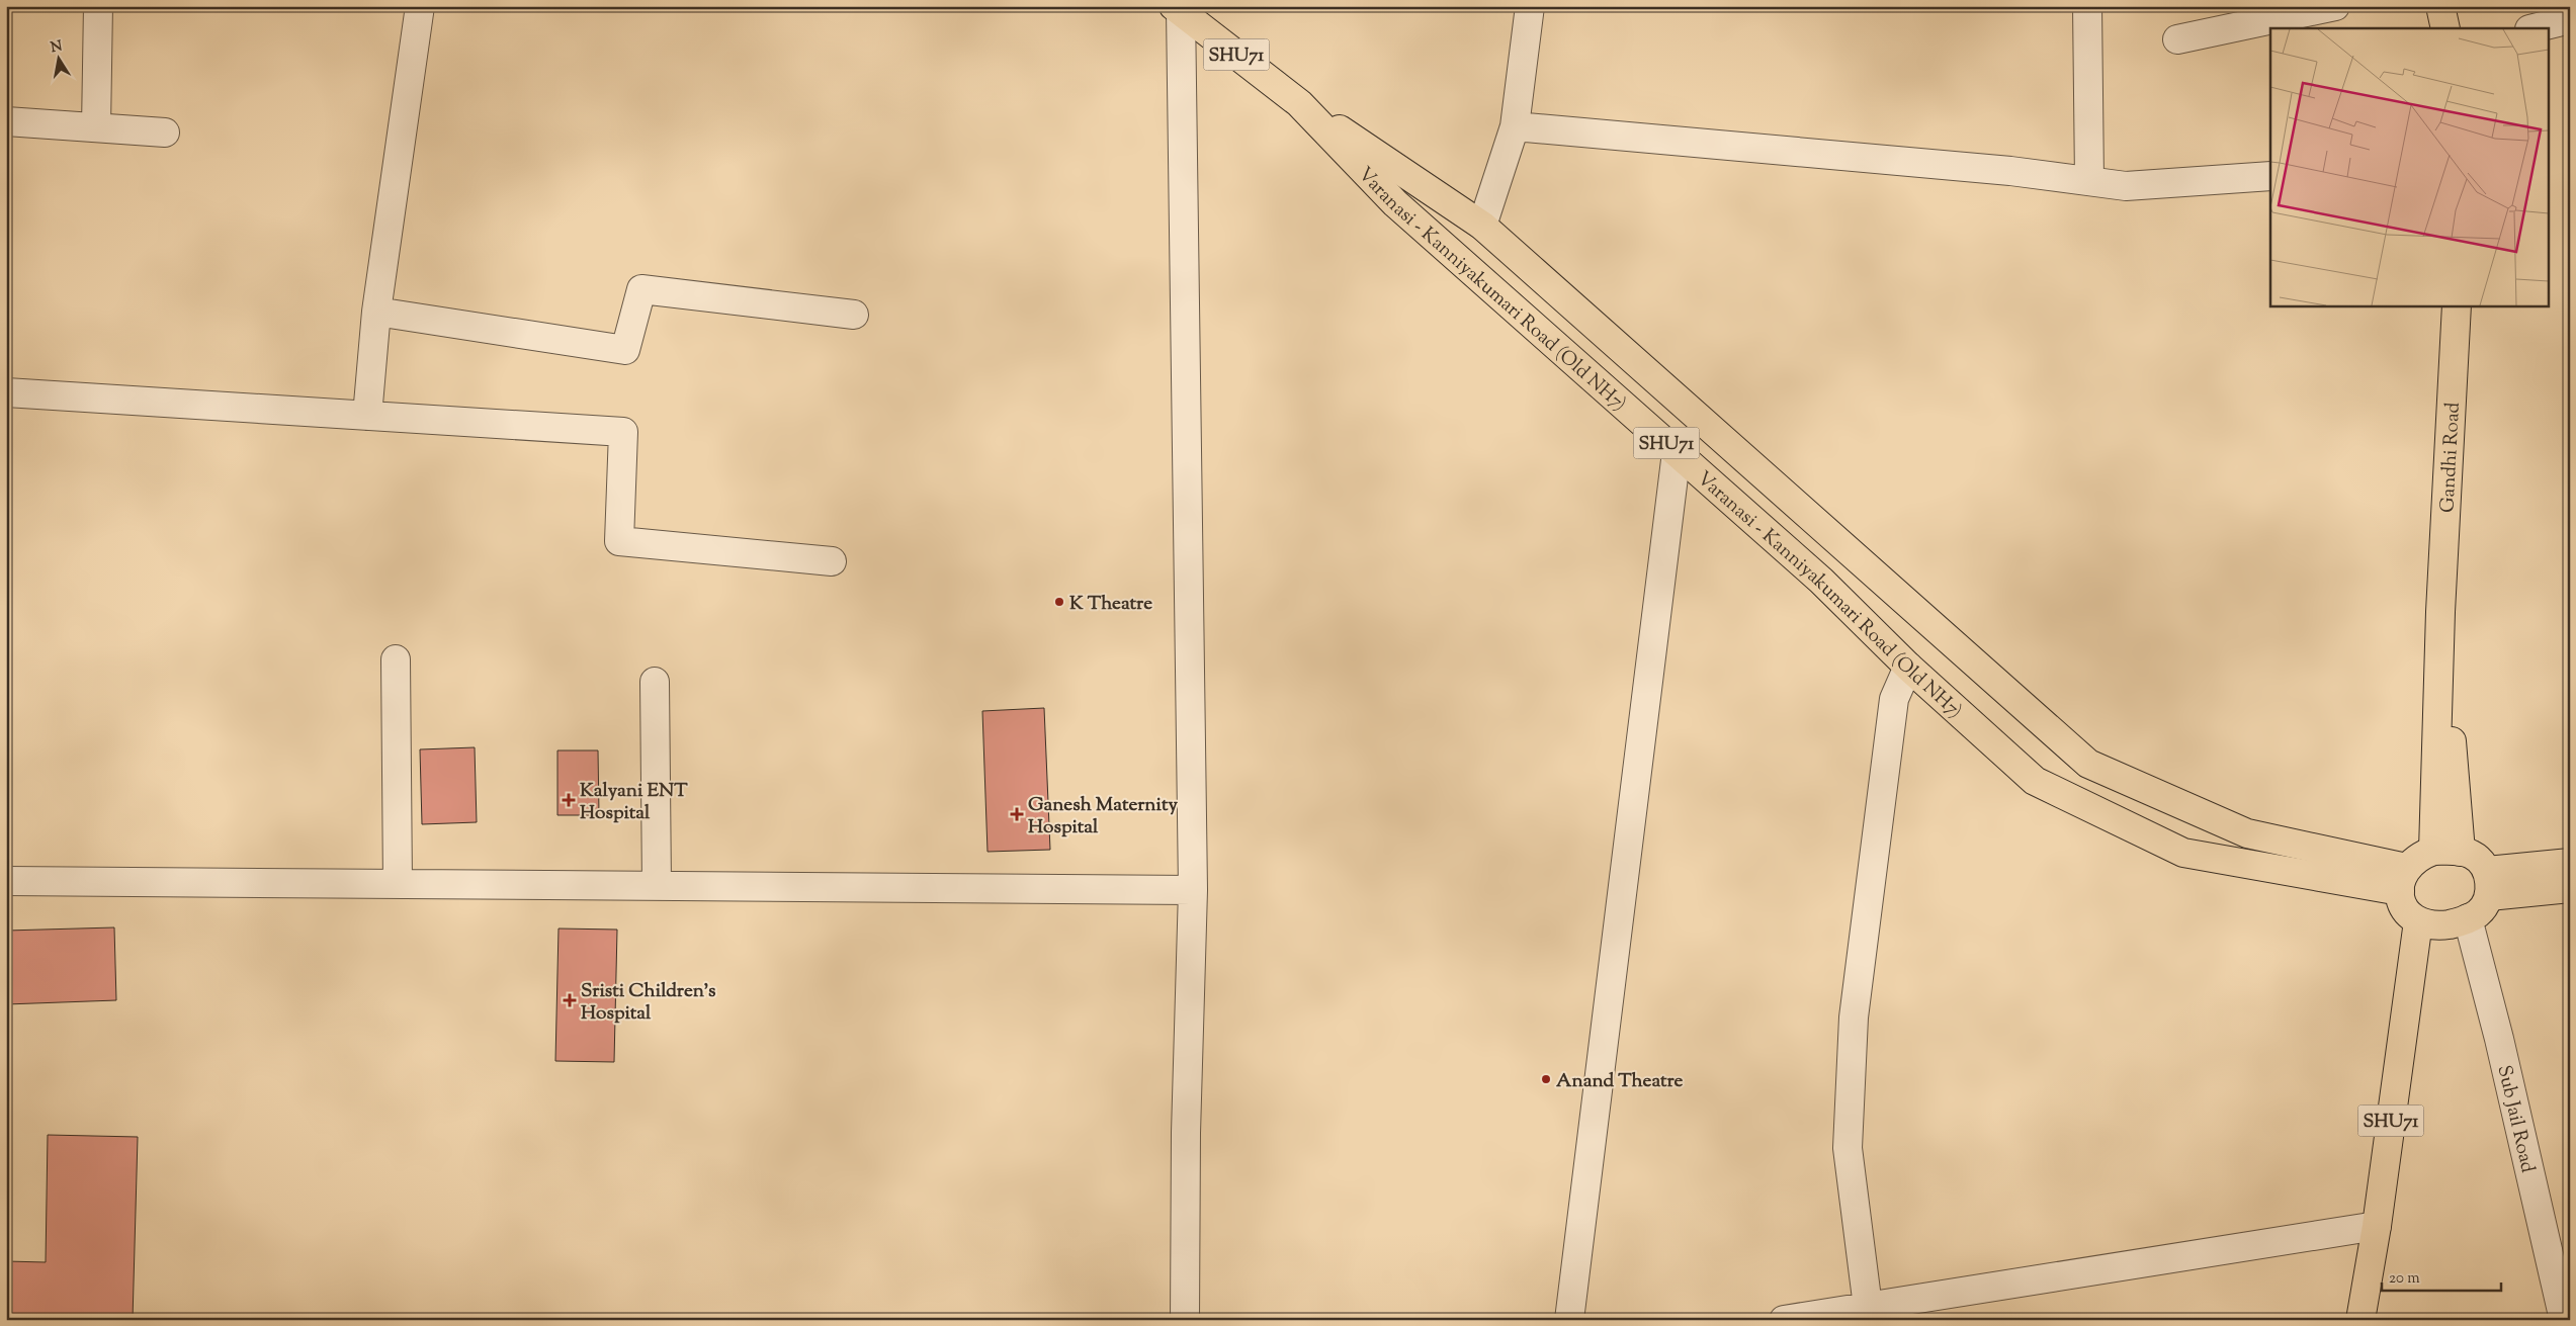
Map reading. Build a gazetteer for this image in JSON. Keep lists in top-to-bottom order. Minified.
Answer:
{"streets":{"main road":["SHU71","Varanasi - Kanniyakumari Road (Old NH7)","Gandhi Road"],"street":["Sub Jail Road"]},"crossings":[["SHU71","Varanasi - Kanniyakumari Road (Old NH7)"],["SHU71","Sub Jail Road"],["Varanasi - Kanniyakumari Road (Old NH7)","Sub Jail Road"]],"places":{"other":["K Theatre","Anand Theatre"],"health":["Kalyani ENT Hospital","Ganesh Maternity Hospital","Sristi Children's Hospital"]},"scale_bar":"20 m","north":"top"}
